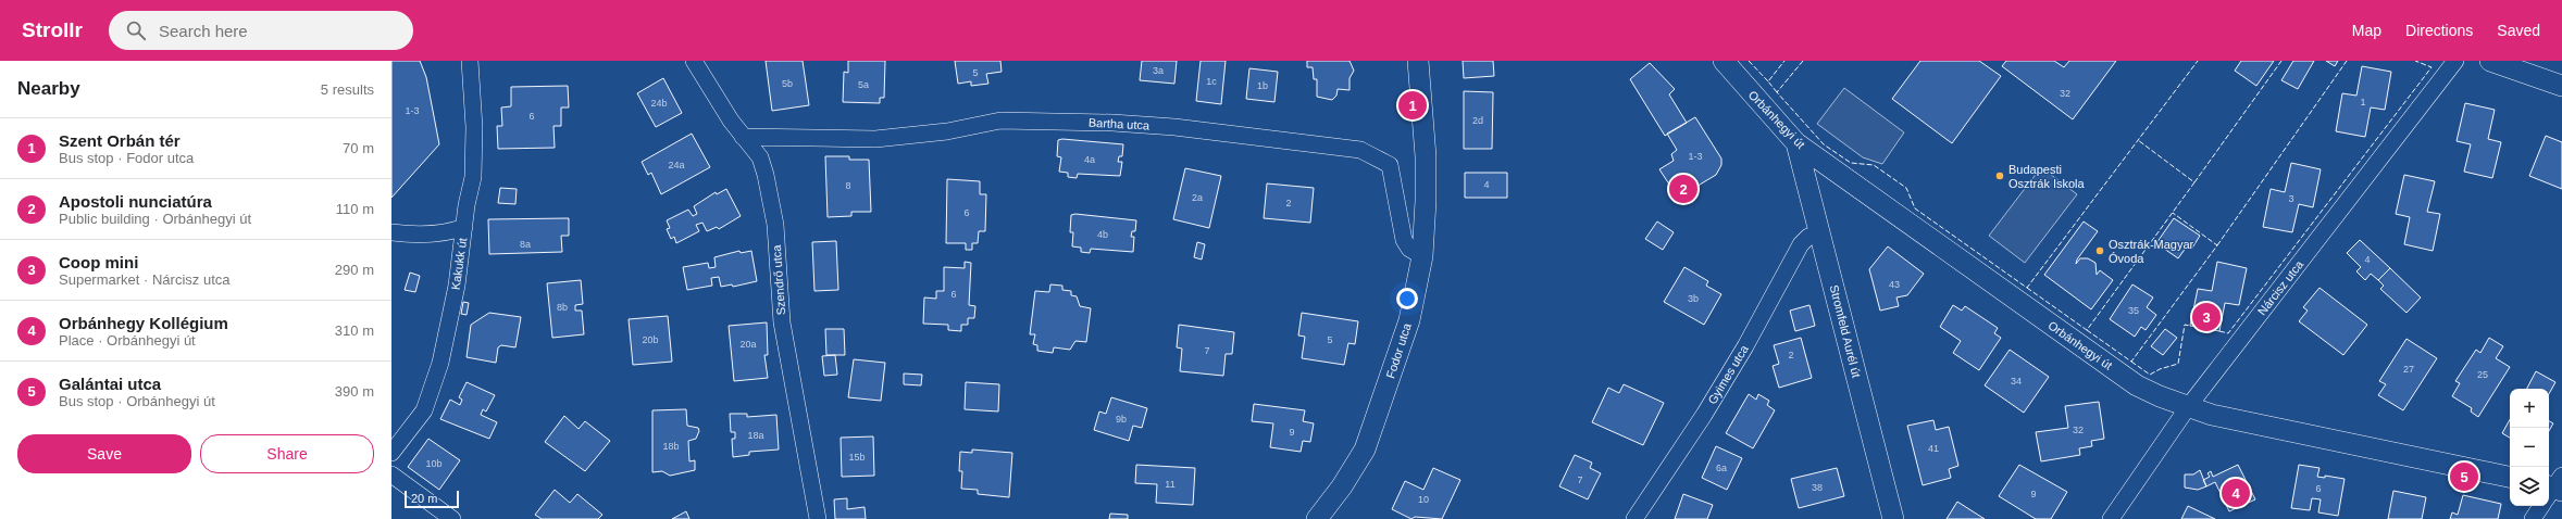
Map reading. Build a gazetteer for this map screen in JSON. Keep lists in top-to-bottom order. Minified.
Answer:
{"streets":{"street":["Orbánhegyi út","Bartha utca","Kakukk út","Szendrő utca","Nárcisz utca","Stromfeld Aurél út","Fodor utca","Gyimes utca"]},"crossings":[["Orbánhegyi út","Nárcisz utca"],["Orbánhegyi út","Stromfeld Aurél út"],["Bartha utca","Szendrő utca"],["Bartha utca","Fodor utca"],["Stromfeld Aurél út","Gyimes utca"]],"places":["Budapesti Osztrák Iskola","Osztrák-Magyar Óvoda"],"house_numbers":["3a","5","1c","5b","5a","1b","32","1","24b","1-3","6","2d","1-3","4a","24a","4","8","2a","3","2","6","4b","8a","4","43","6","3b","8b","35","20b","5","20a","7","2","27","25","34","9b","32","9","18a","18b","41","15b","10b","6a","7","11","38","6","9","10"],"scale_bar":"20 m","page":{"header":"Strollr","search":"Search here","nav":["Map","Directions","Saved"],"heading":["Nearby","5 results"],"pins":["1","2","3","5","4"],"list":[{"mark":"1","name":"Szent Orbán tér","note":"Bus stop · Fodor utca","value":"70 m"},{"mark":"2","name":"Apostoli nunciatúra","note":"Public building · Orbánhegyi út","value":"110 m"},{"mark":"3","name":"Coop mini","note":"Supermarket · Nárcisz utca","value":"290 m"},{"mark":"4","name":"Orbánhegy Kollégium","note":"Place · Orbánhegyi út","value":"310 m"},{"mark":"5","name":"Galántai utca","note":"Bus stop · Orbánhegyi út","value":"390 m"}],"map_buttons":["+","−"],"buttons":["Save","Share"],"scale":"20 m"}}
